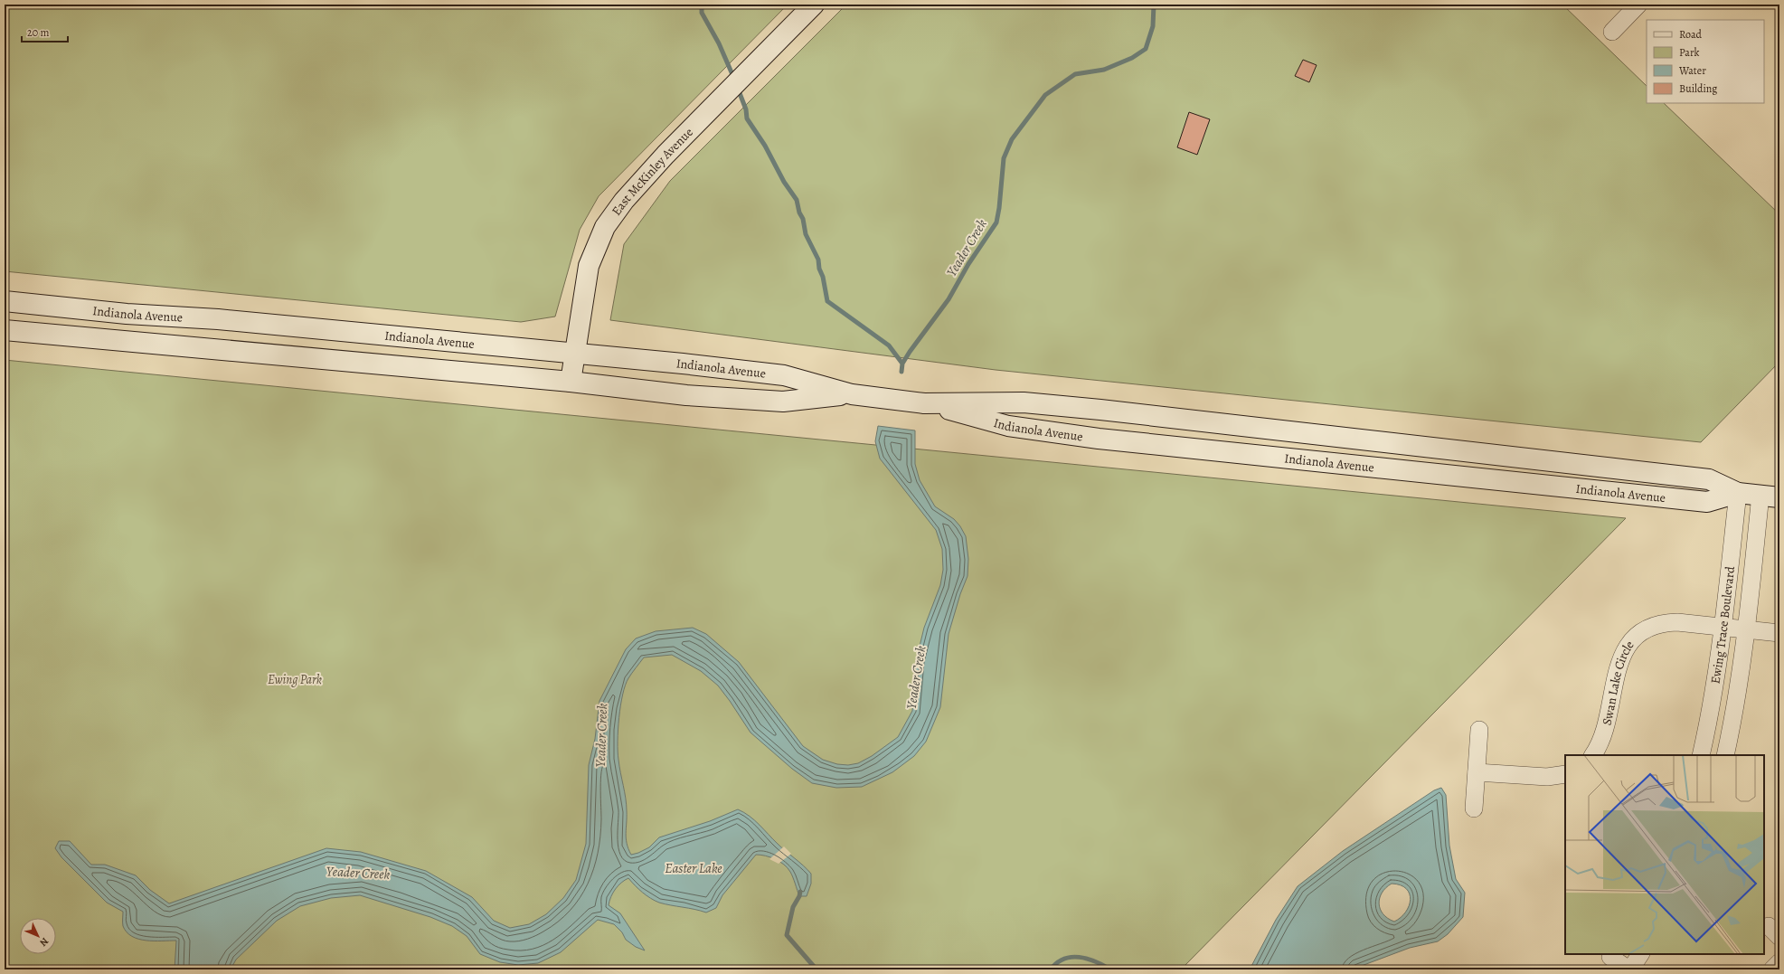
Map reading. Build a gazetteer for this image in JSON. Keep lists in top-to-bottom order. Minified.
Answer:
{"streets":{"main road":["East McKinley Avenue","Indianola Avenue"],"street":["Ewing Trace Boulevard","Swan Lake Circle"]},"crossings":[["East McKinley Avenue","Indianola Avenue"],["Indianola Avenue","Ewing Trace Boulevard"],["Ewing Trace Boulevard","Swan Lake Circle"]],"water":["Yeader Creek","Easter Lake"],"parks":["Ewing Park"],"legend":["Road","Park","Water","Building"],"scale_bar":"20 m","north":"bottom right"}
